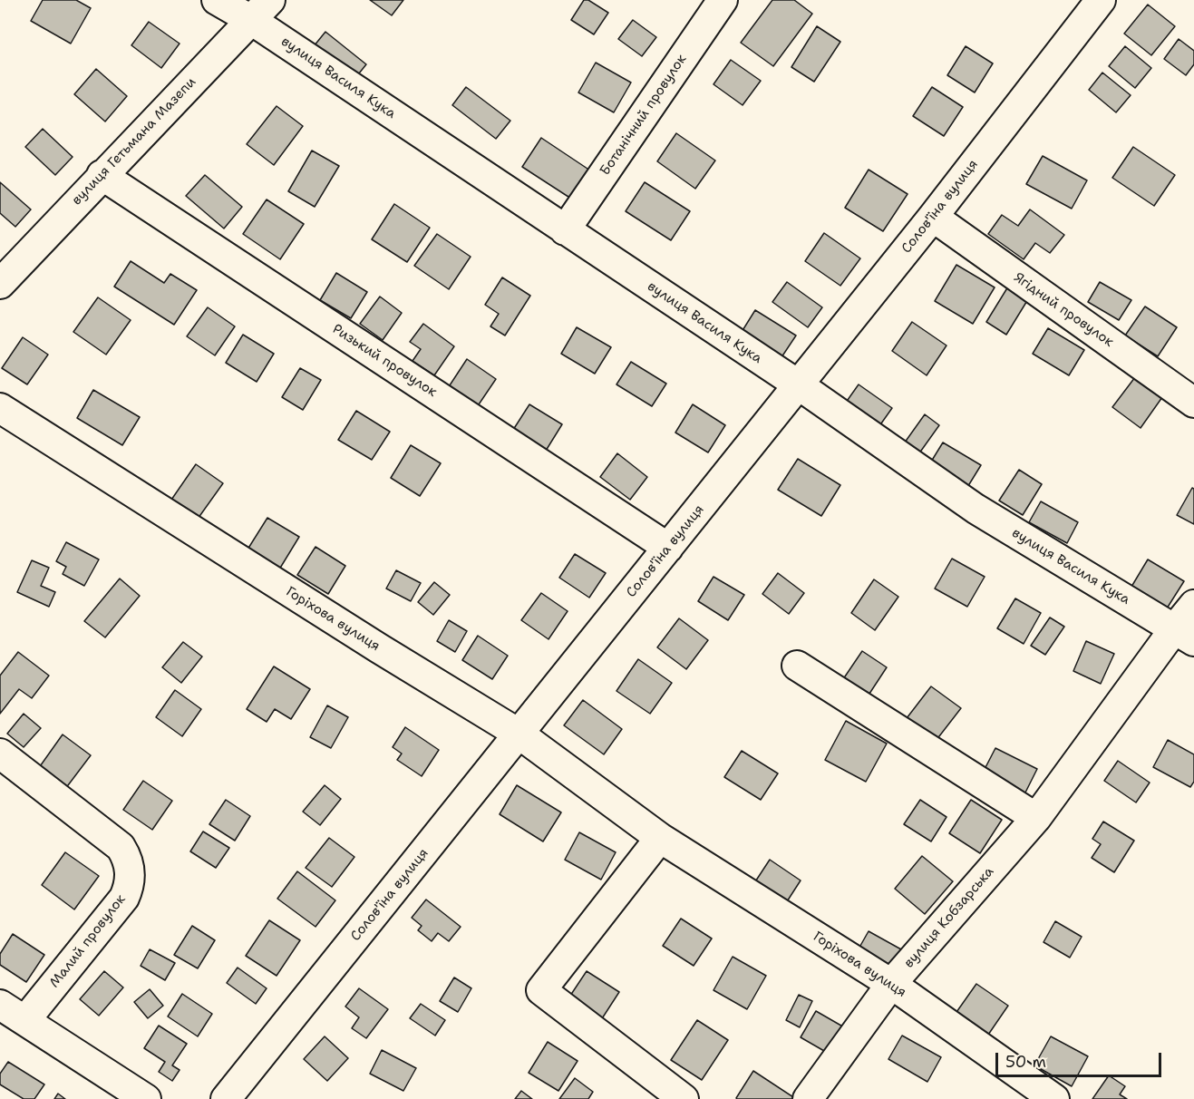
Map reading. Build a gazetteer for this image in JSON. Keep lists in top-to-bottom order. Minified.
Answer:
{"streets":{"street":["вулиця Василя Кука","Ботанічний провулок","вулиця Гетьмана Мазепи","Солов'їна вулиця","Ягідний провулок","Ризький провулок","Горіхова вулиця","вулиця Кобзарська","Малий провулок"]},"crossings":[["вулиця Василя Кука","Ботанічний провулок"],["вулиця Василя Кука","вулиця Гетьмана Мазепи"],["вулиця Василя Кука","Солов'їна вулиця"],["вулиця Василя Кука","вулиця Кобзарська"],["вулиця Гетьмана Мазепи","Ризький провулок"],["Солов'їна вулиця","Ягідний провулок"],["Солов'їна вулиця","Ризький провулок"],["Солов'їна вулиця","Горіхова вулиця"],["Горіхова вулиця","вулиця Кобзарська"]],"scale_bar":"50 m"}
